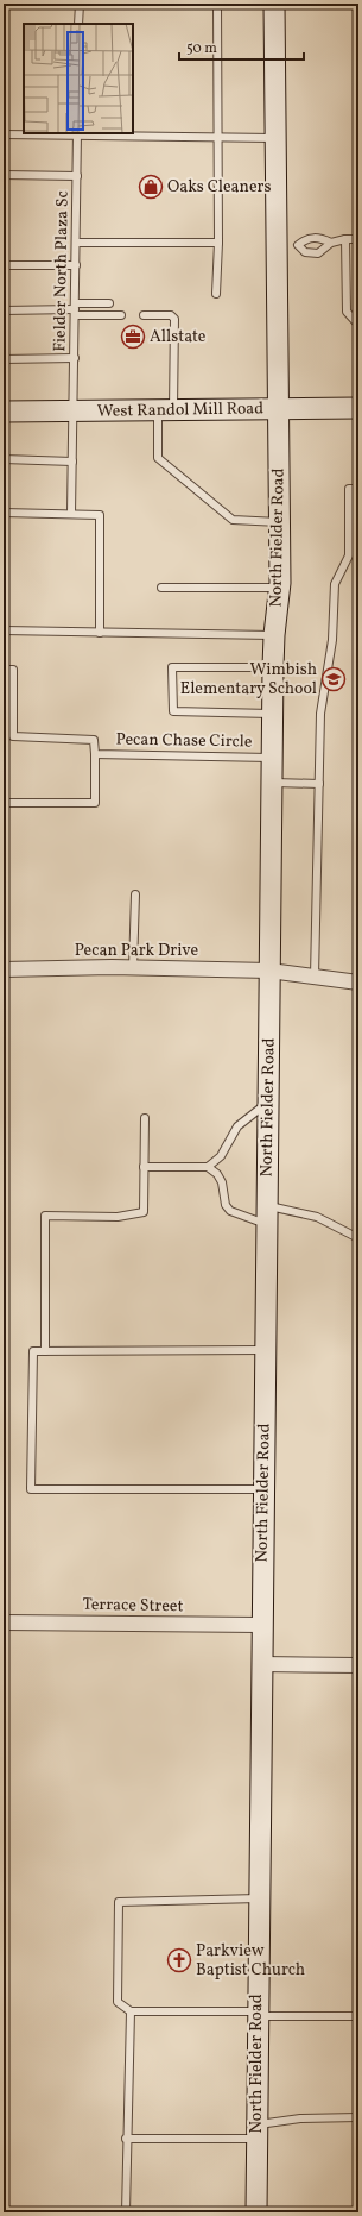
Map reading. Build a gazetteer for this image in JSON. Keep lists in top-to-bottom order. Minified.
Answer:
{"streets":{"main road":["West Randol Mill Road","North Fielder Road"],"street":["Pecan Park Drive","Terrace Street"],"lane":["Fielder North Plaza Sc","Pecan Chase Circle"]},"crossings":[["Fielder North Plaza Sc","West Randol Mill Road"],["West Randol Mill Road","North Fielder Road"],["North Fielder Road","Pecan Chase Circle"],["North Fielder Road","Pecan Park Drive"],["North Fielder Road","Terrace Street"]],"places":{"shop":["Oaks Cleaners"],"office":["Allstate"],"school or university":["Wimbish Elementary School"],"church":["Parkview Baptist Church"]},"scale_bar":"50 m"}
